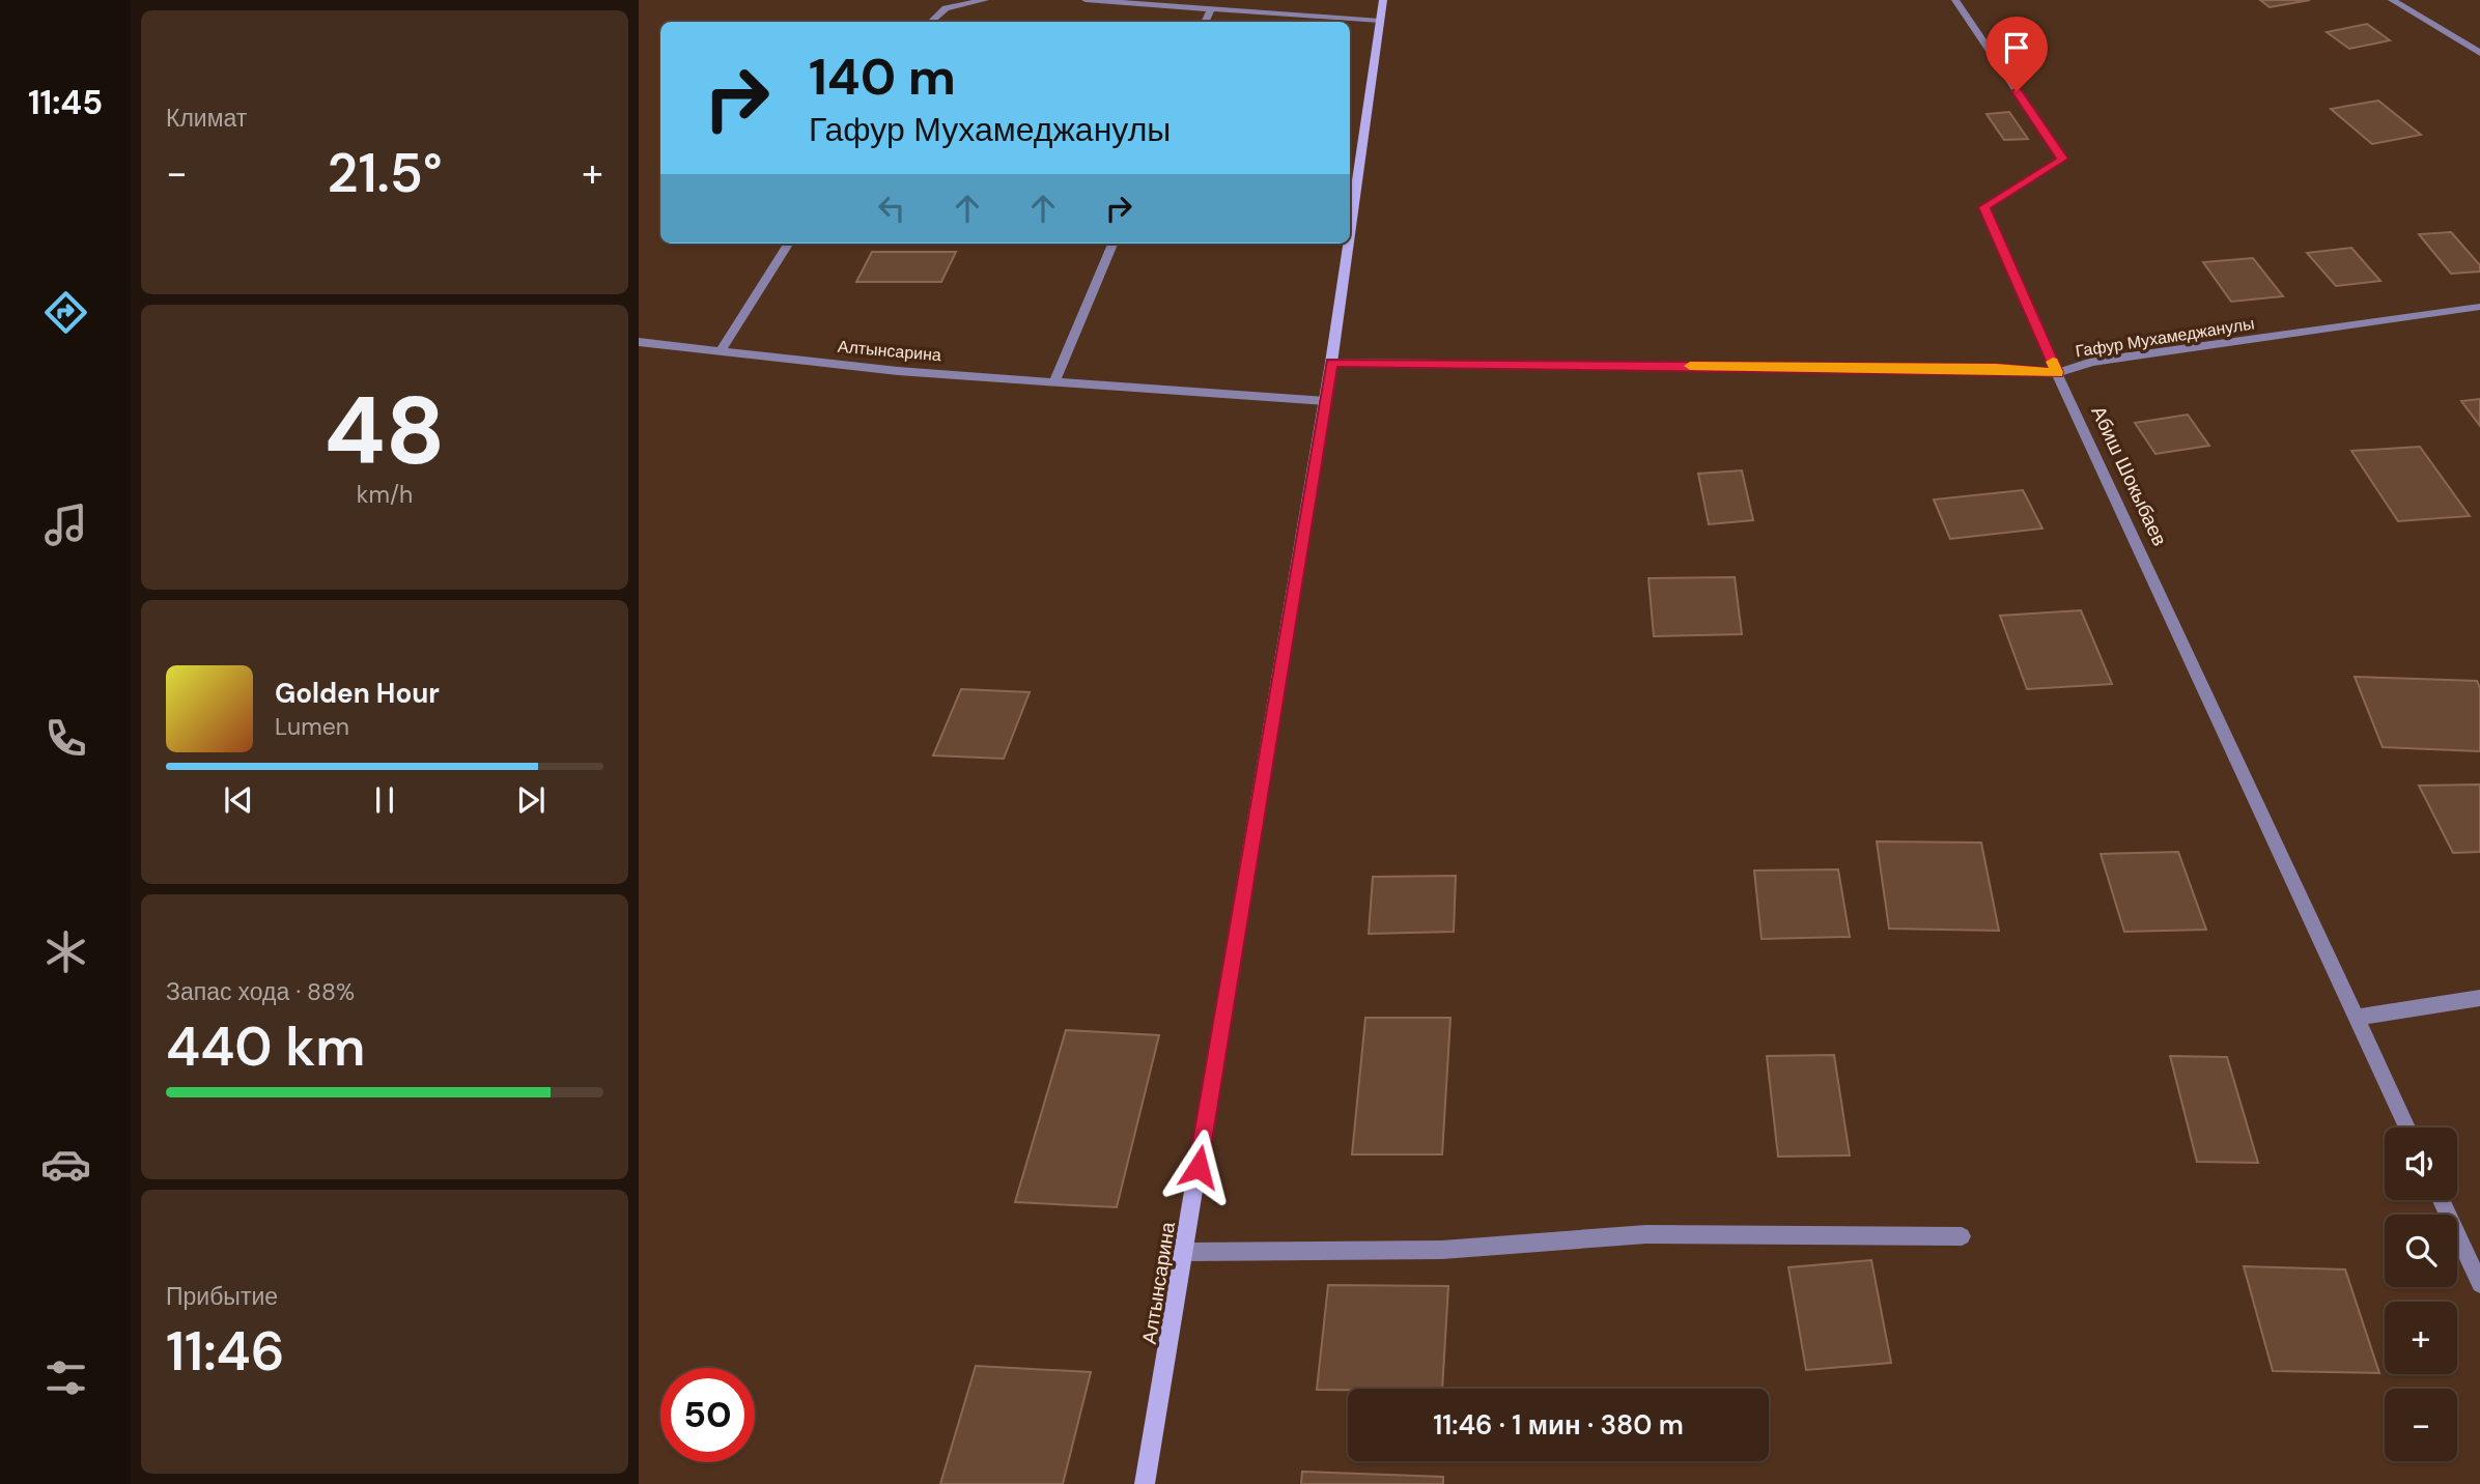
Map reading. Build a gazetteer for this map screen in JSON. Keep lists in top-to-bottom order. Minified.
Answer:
{"streets":{"main road":["Алтынсарина"],"street":["Гафур Мухамеджанулы","Абиш Шокыбаев"]},"crossings":[["Гафур Мухамеджанулы","Алтынсарина"],["Гафур Мухамеджанулы","Абиш Шокыбаев"]],"page":{"tabs":"11:45","tile":["Климат",["48","km/h"],["Запас хода · 88%","440 km"],["Прибытие","11:46"]],"turn":["140 m","Гафур Мухамеджанулы"],"heat":["−","21.5°","+"],"song":["Golden Hour","Lumen"],"map_buttons":["+","−"],"limit":"50","trip":"11:46 · 1 мин · 380 m"}}
